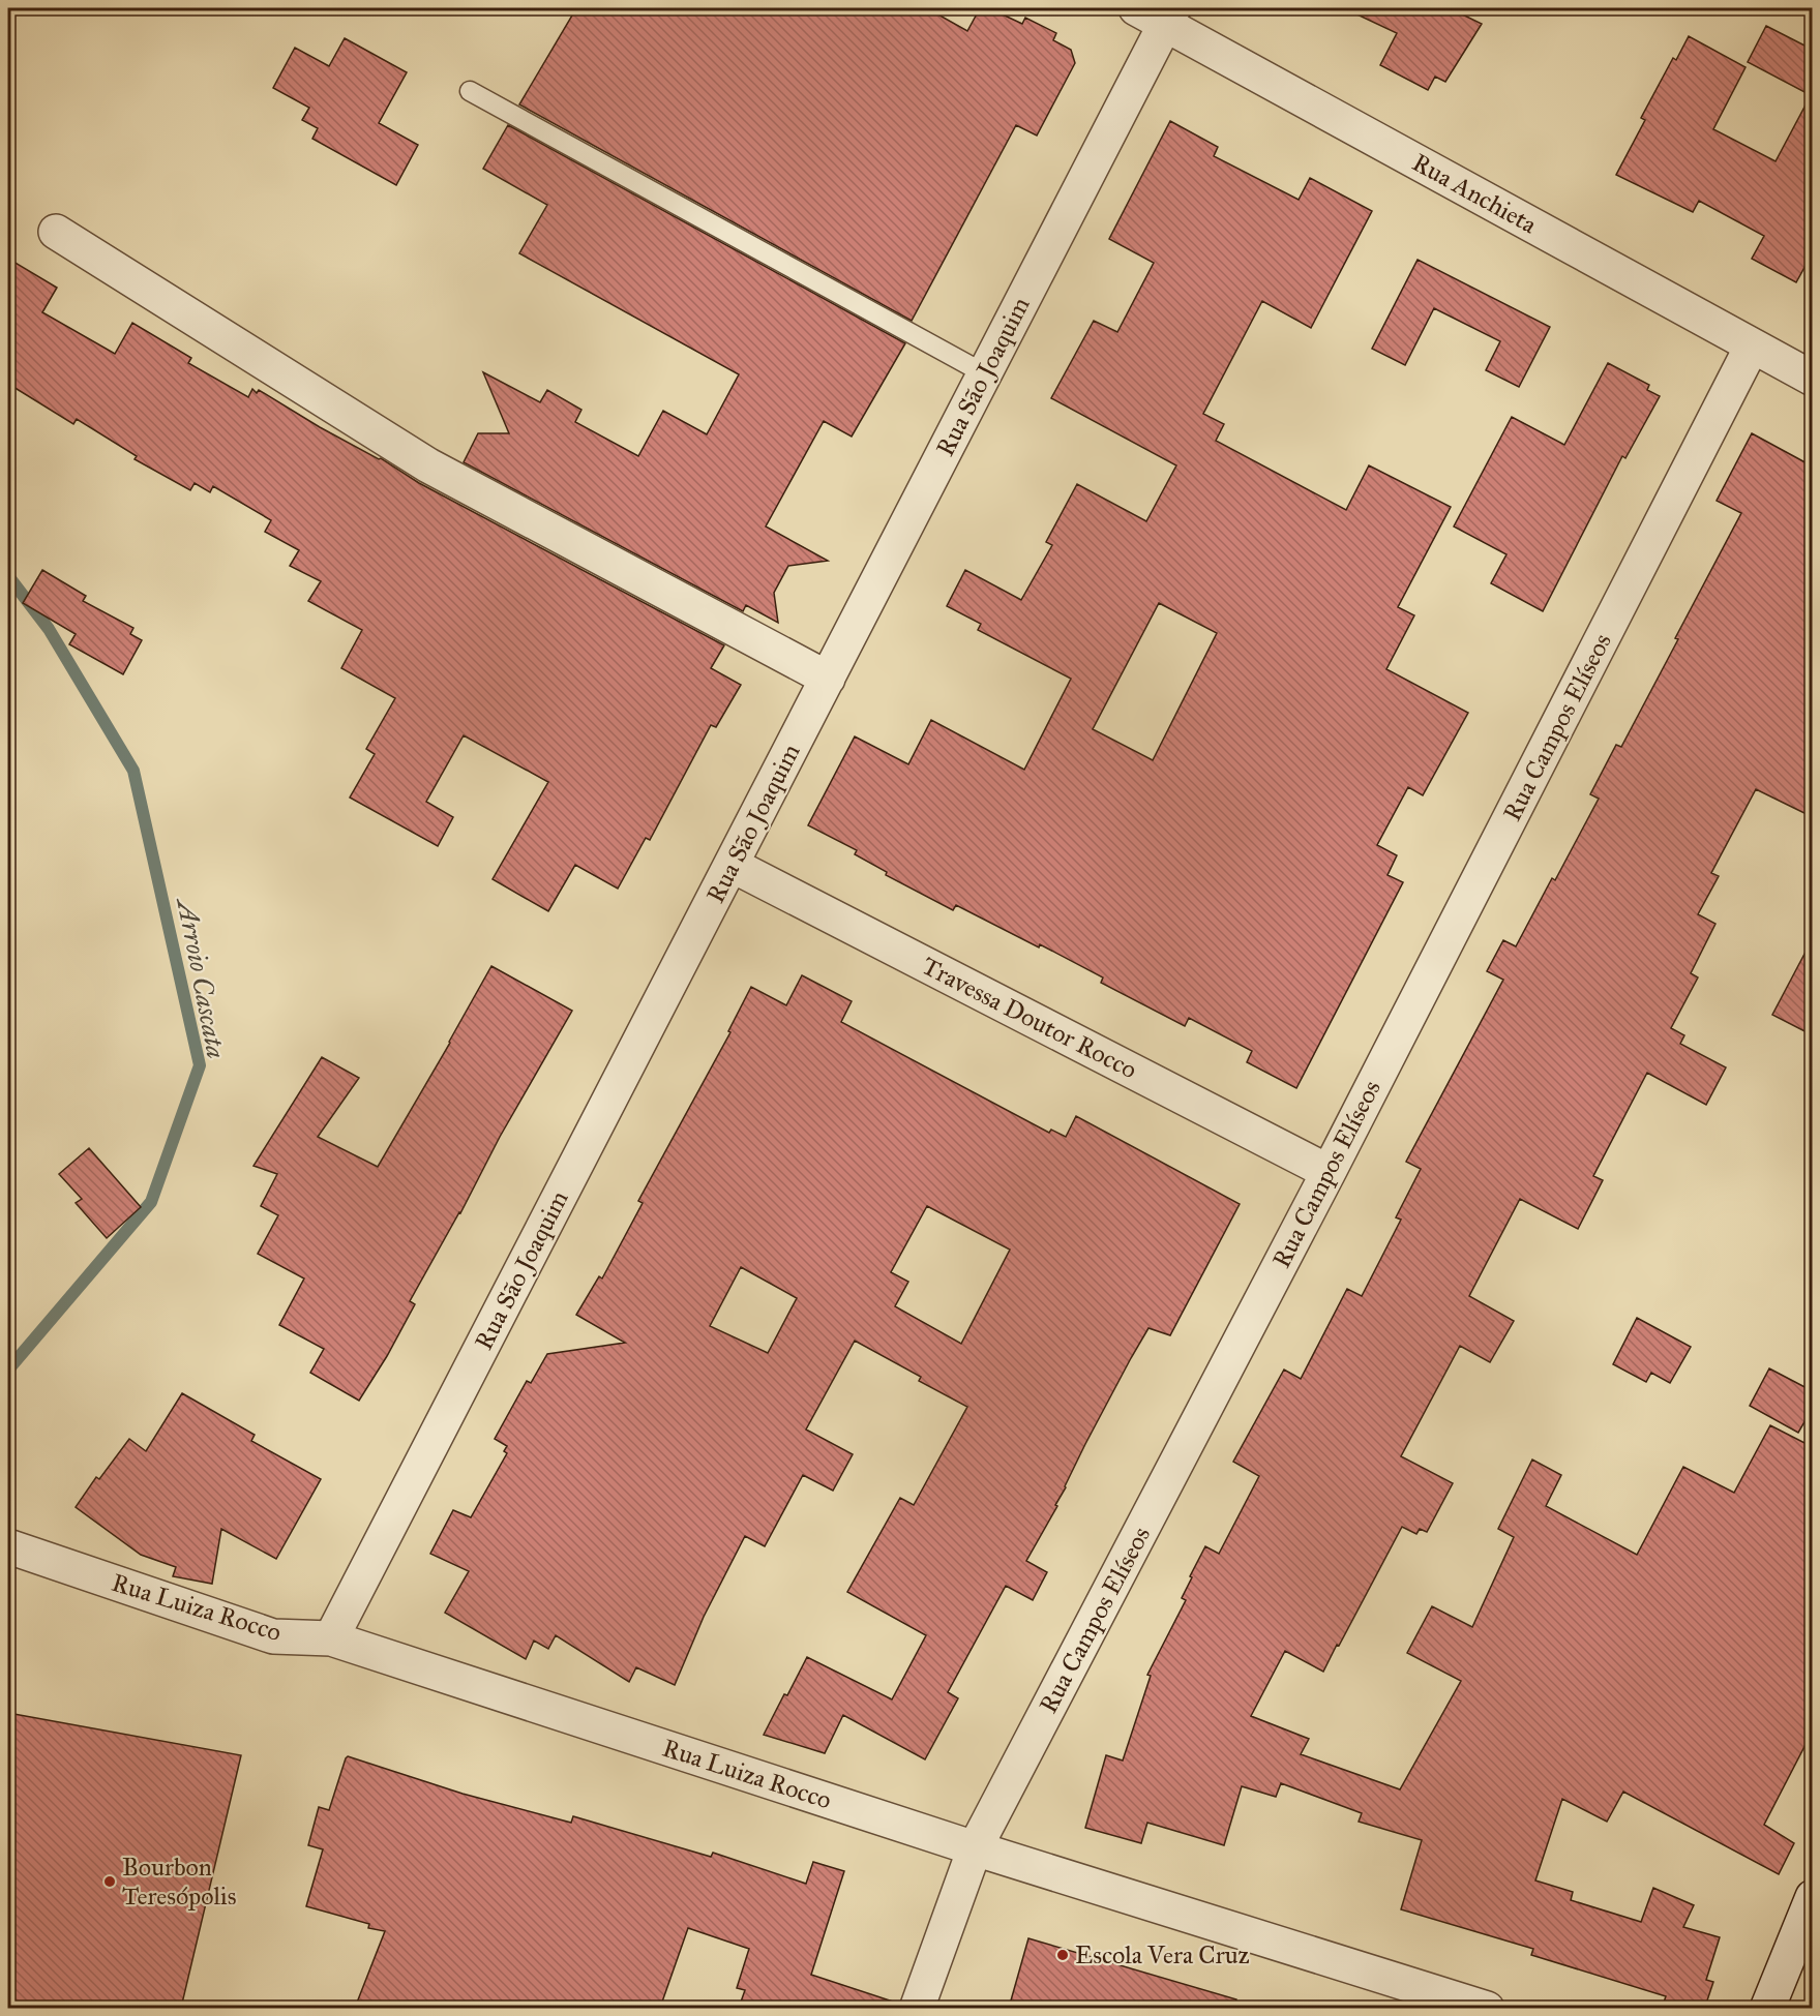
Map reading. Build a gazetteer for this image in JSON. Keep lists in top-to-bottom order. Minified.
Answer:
{"streets":{"street":["Rua Anchieta","Rua São Joaquim","Rua Campos Elíseos","Travessa Doutor Rocco","Rua Luiza Rocco"]},"crossings":[["Rua Anchieta","Rua São Joaquim"],["Rua Anchieta","Rua Campos Elíseos"],["Rua São Joaquim","Travessa Doutor Rocco"],["Rua São Joaquim","Rua Luiza Rocco"],["Rua Campos Elíseos","Travessa Doutor Rocco"],["Rua Campos Elíseos","Rua Luiza Rocco"]],"water":["Arroio Cascata"],"places":["Bourbon Teresópolis","Escola Vera Cruz"]}
